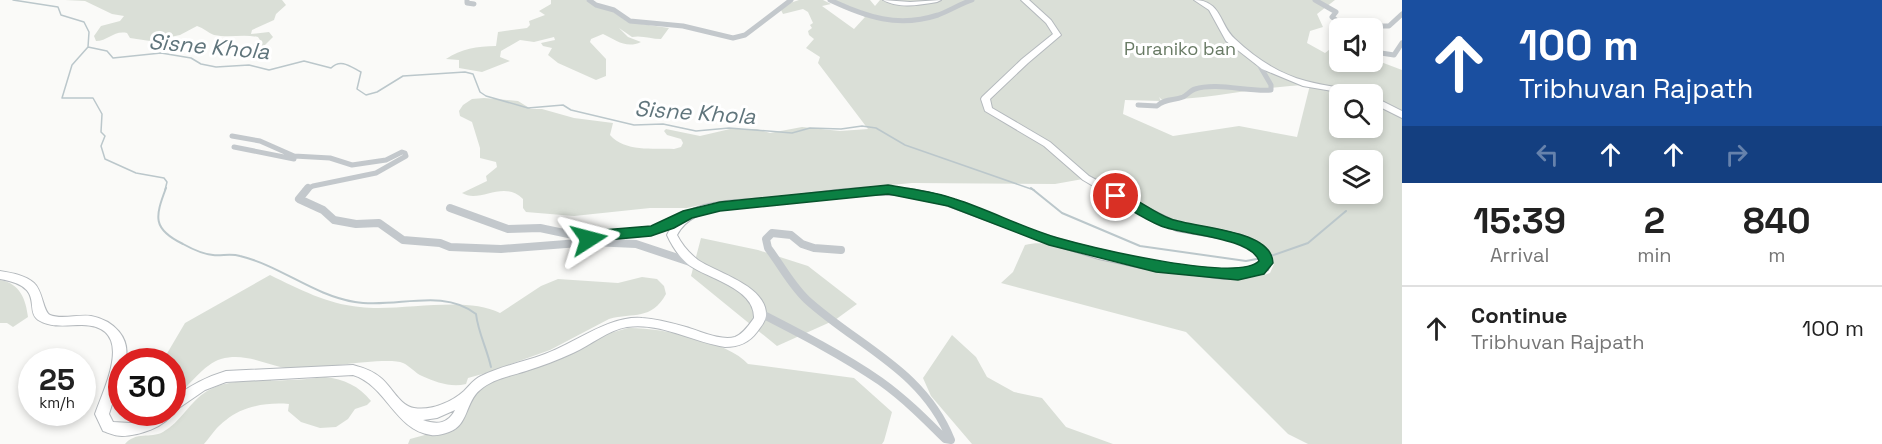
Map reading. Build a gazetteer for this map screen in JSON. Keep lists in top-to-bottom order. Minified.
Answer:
{"water":["Sisne Khola"],"parks":["Puraniko ban"],"page":{"turn":["100 m","Tribhuvan Rajpath"],"eta":["15:39","Arrival","2","min","840","m"],"list":[{"name":"Continue","note":"Tribhuvan Rajpath","value":"100 m"}],"speed":"25 km/h","limit":"30"}}
